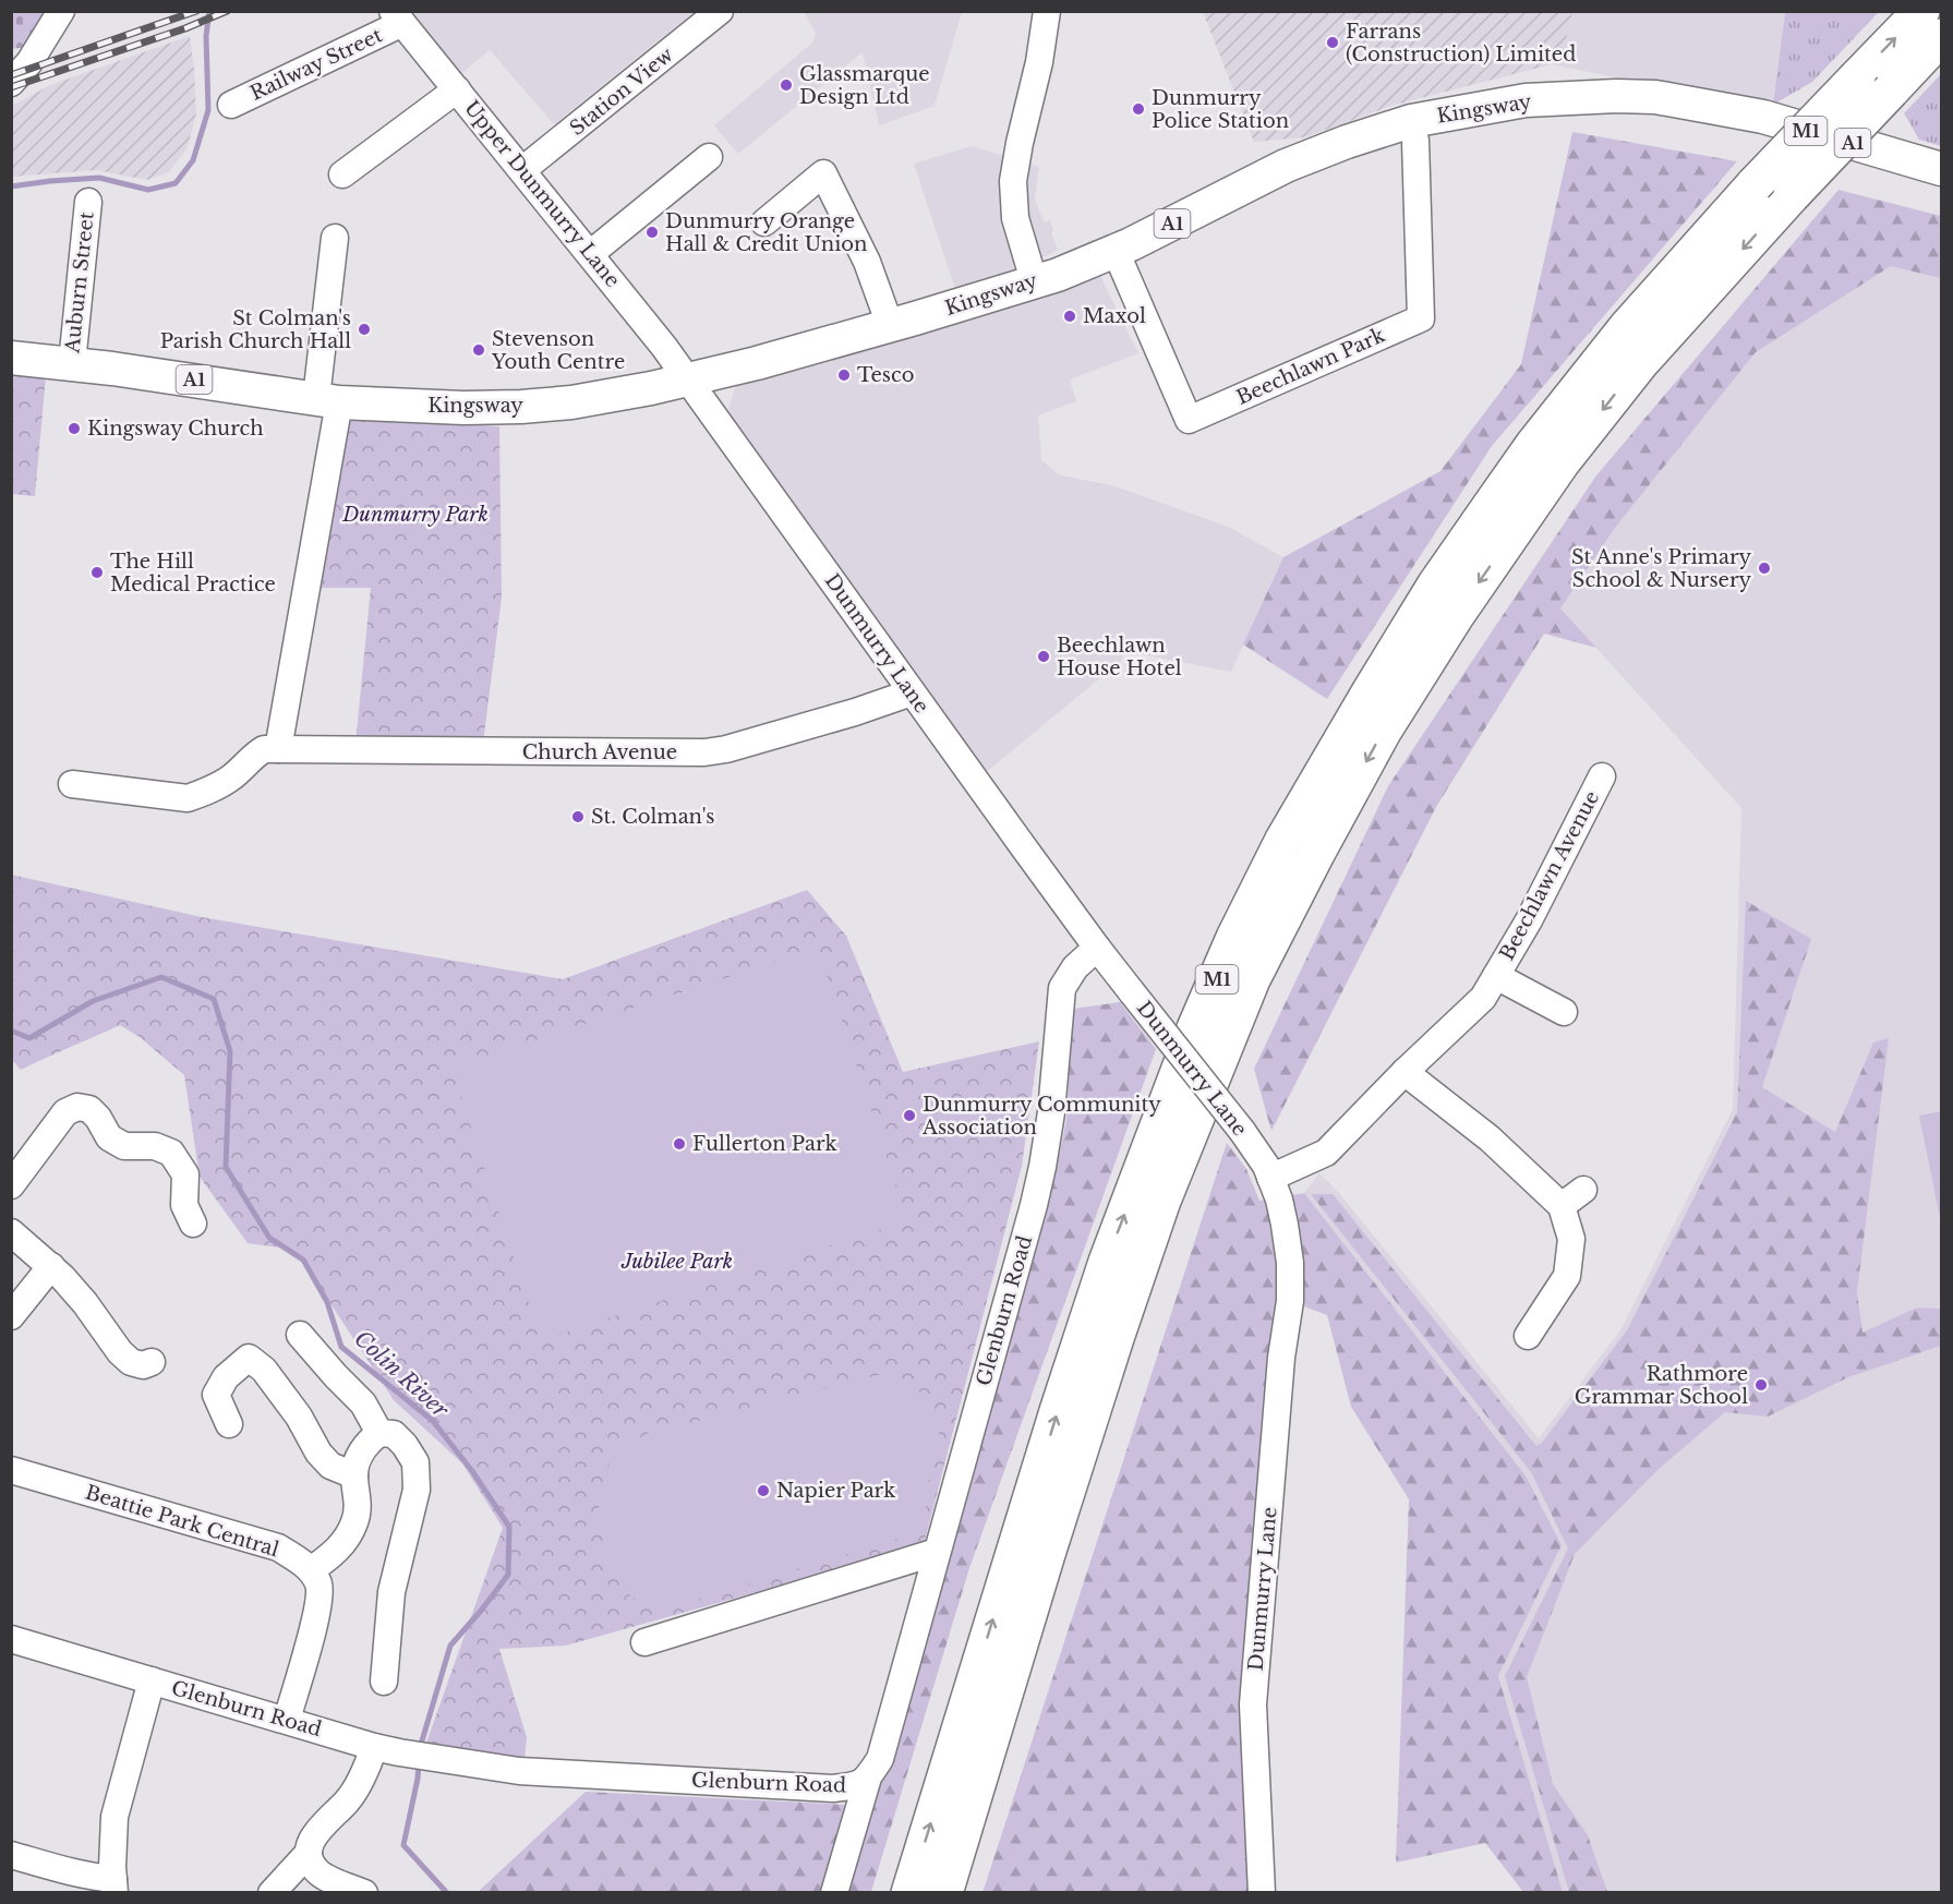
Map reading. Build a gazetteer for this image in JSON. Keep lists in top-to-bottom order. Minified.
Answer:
{"streets":{"highway":["M1"],"main road":["Kingsway","A1"],"street":["Railway Street","Station View","Upper Dunmurry Lane","Auburn Street","Beechlawn Park","Dunmurry Lane","Church Avenue","Beechlawn Avenue","Glenburn Road","Beattie Park Central"]},"crossings":[["Railway Street","Upper Dunmurry Lane"],["Station View","Upper Dunmurry Lane"],["Kingsway","Upper Dunmurry Lane"],["Kingsway","Auburn Street"],["Kingsway","Beechlawn Park"],["Kingsway","Dunmurry Lane"],["Upper Dunmurry Lane","Dunmurry Lane"],["Dunmurry Lane","Church Avenue"],["Dunmurry Lane","Beechlawn Avenue"],["Dunmurry Lane","Glenburn Road"]],"water":["Colin River"],"parks":["Dunmurry Park","Jubilee Park"],"places":["Farrans (Construction) Limited","Glassmarque Design Ltd","Dunmurry Police Station","Dunmurry Orange Hall & Credit Union","Maxol","St Colman's Parish Church Hall","Stevenson Youth Centre","Tesco","Kingsway Church","St Anne's Primary School & Nursery","The Hill Medical Practice","Beechlawn House Hotel","St. Colman's","Dunmurry Community Association","Fullerton Park","Rathmore Grammar School","Napier Park"]}
